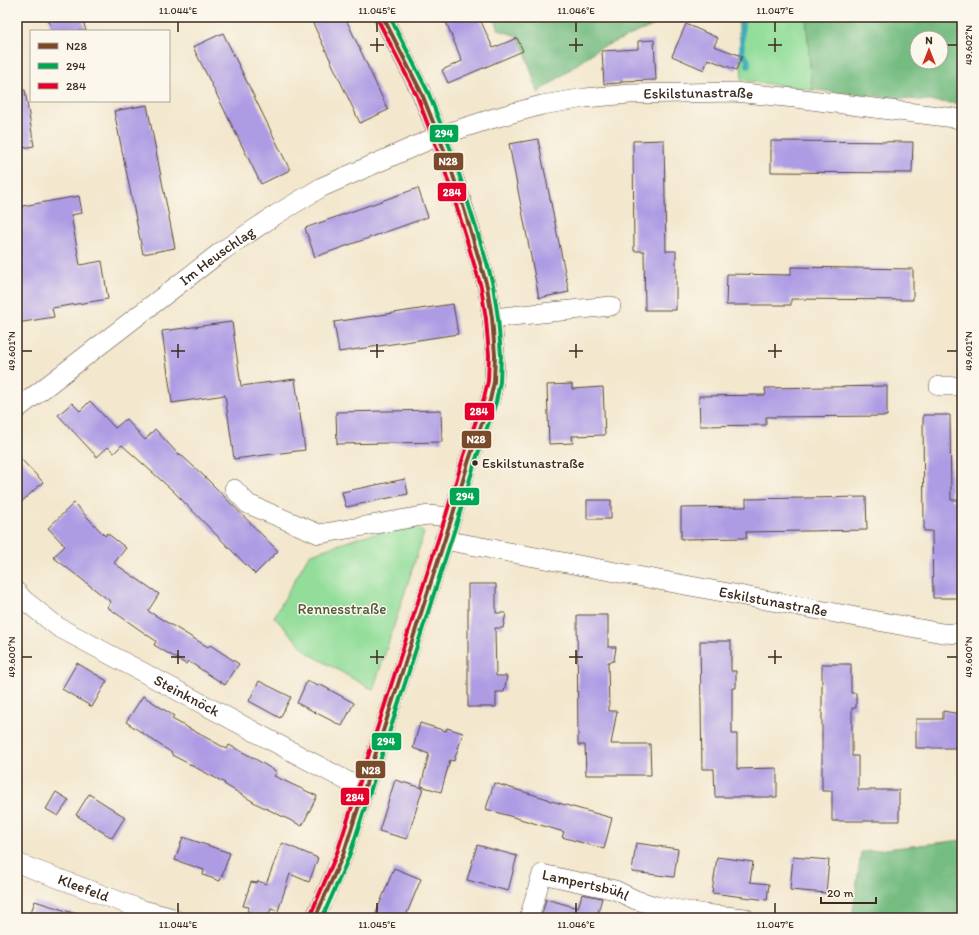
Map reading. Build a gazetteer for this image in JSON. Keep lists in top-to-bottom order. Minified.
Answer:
{"streets":{"street":["Eskilstunastraße","Im Heuschlag","Steinknöck","Kleefeld","Lampertsbühl"]},"crossings":[["Eskilstunastraße","Im Heuschlag"]],"parks":["Rennesstraße"],"places":["Eskilstunastraße"],"lines":["transit line N28","transit line 294","transit line 284"],"legend":["N28","294","284"],"scale_bar":"20 m","north":"top","coordinates":["11.044°E","11.045°E","11.046°E","11.047°E","49.602°N","49.601°N","49.600°N"]}
